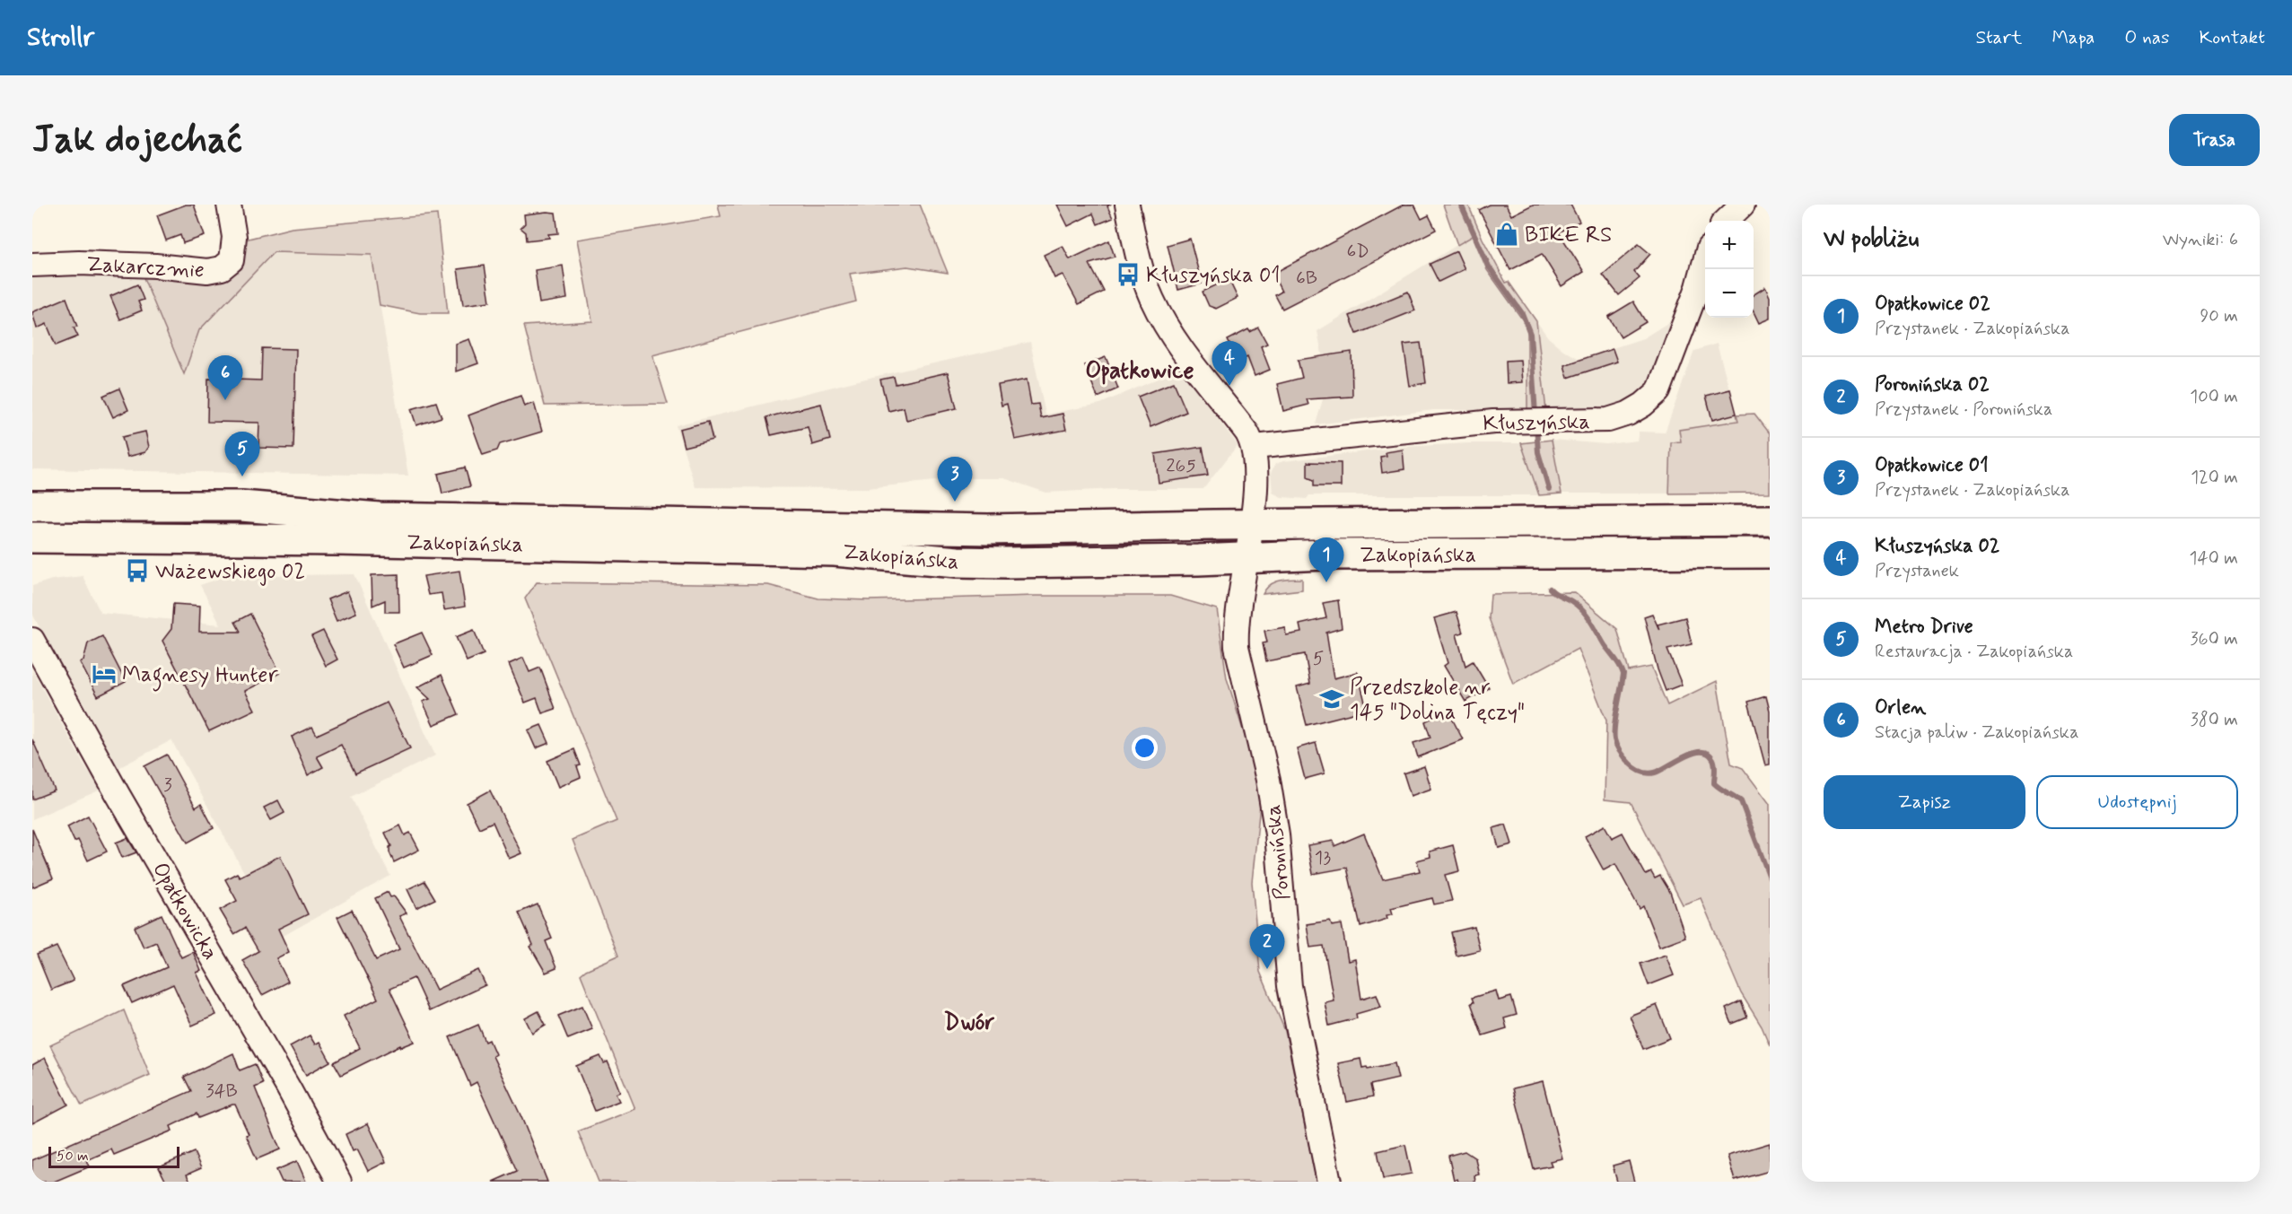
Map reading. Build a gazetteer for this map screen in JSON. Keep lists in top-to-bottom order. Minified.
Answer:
{"streets":{"highway":["Zakopiańska"],"street":["Zakarczmie","Kłuszyńska","Poronińska","Opatkowicka"]},"crossings":[["Kłuszyńska","Poronińska"],["Zakopiańska","Poronińska"]],"districts":["Opatkowice","Dwór"],"places":{"shop":["BIKE RS"],"bus stop":["Kłuszyńska 01","Ważewskiego 02"],"hotel":["Magnesy Hunter"],"school or university":["Przedszkole nr 145 \"Dolina Tęczy\""]},"house_numbers":["6D","6B","265","5","3","13","34B"],"scale_bar":"50 m","page":{"header":"Strollr","nav":["Start","Mapa","O nas","Kontakt"],"buttons":["Trasa",["Zapisz","Udostępnij"]],"title":"Jak dojechać","heading":["W pobliżu","Wyniki: 6"],"map_buttons":["+","−"],"list":[{"mark":"1","name":"Opatkowice 02","note":"Przystanek · Zakopiańska","value":"90 m"},{"mark":"2","name":"Poronińska 02","note":"Przystanek · Poronińska","value":"100 m"},{"mark":"3","name":"Opatkowice 01","note":"Przystanek · Zakopiańska","value":"120 m"},{"mark":"4","name":"Kłuszyńska 02","note":"Przystanek","value":"140 m"},{"mark":"5","name":"Metro Drive","note":"Restauracja · Zakopiańska","value":"360 m"},{"mark":"6","name":"Orlen","note":"Stacja paliw · Zakopiańska","value":"380 m"}],"pins":["4","6","5","3","1","2"],"scale":"50 m"}}
